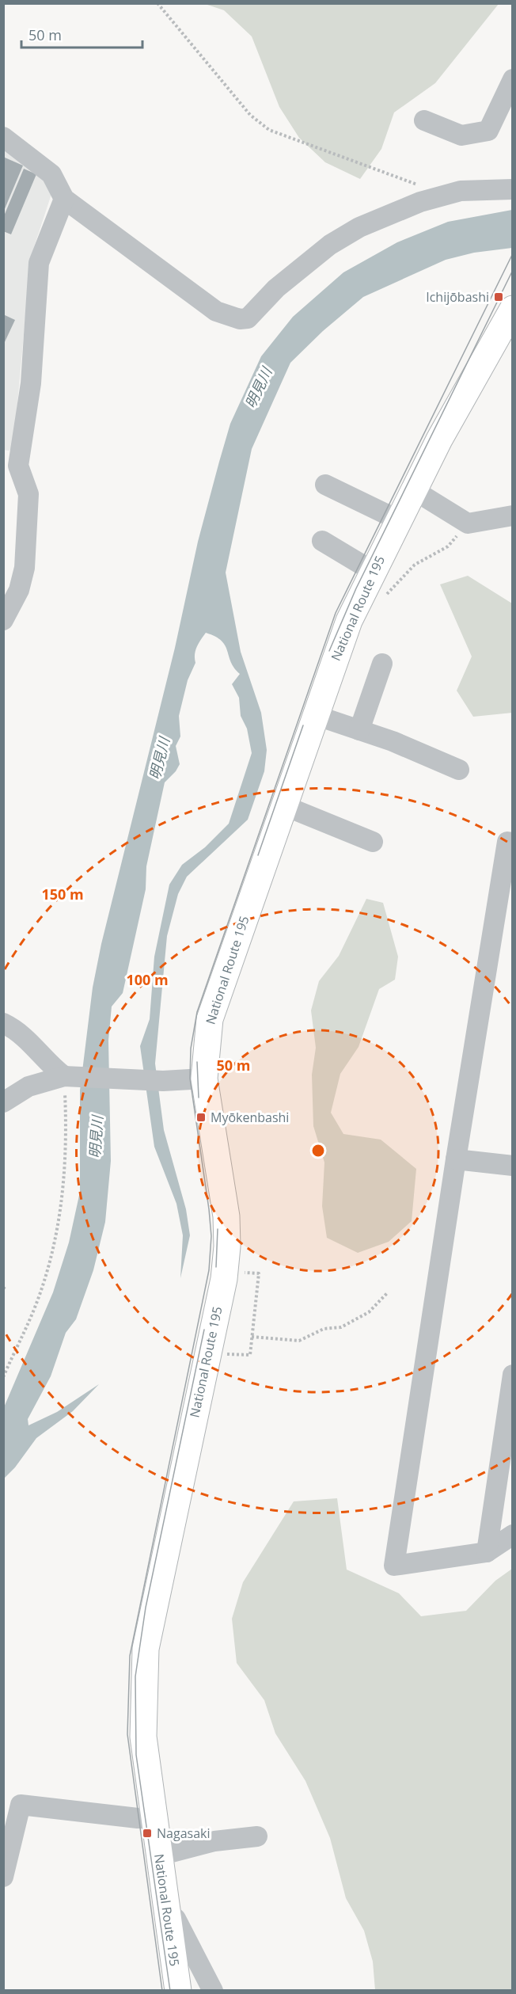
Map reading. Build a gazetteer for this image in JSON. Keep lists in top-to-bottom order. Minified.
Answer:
{"streets":{"highway":["National Route 195"]},"water":["明見川"],"places":{"transit":["Ichijōbashi","Myōkenbashi","Nagasaki"]},"scale_bar":"50 m","rings":["150 m","100 m","50 m"]}
